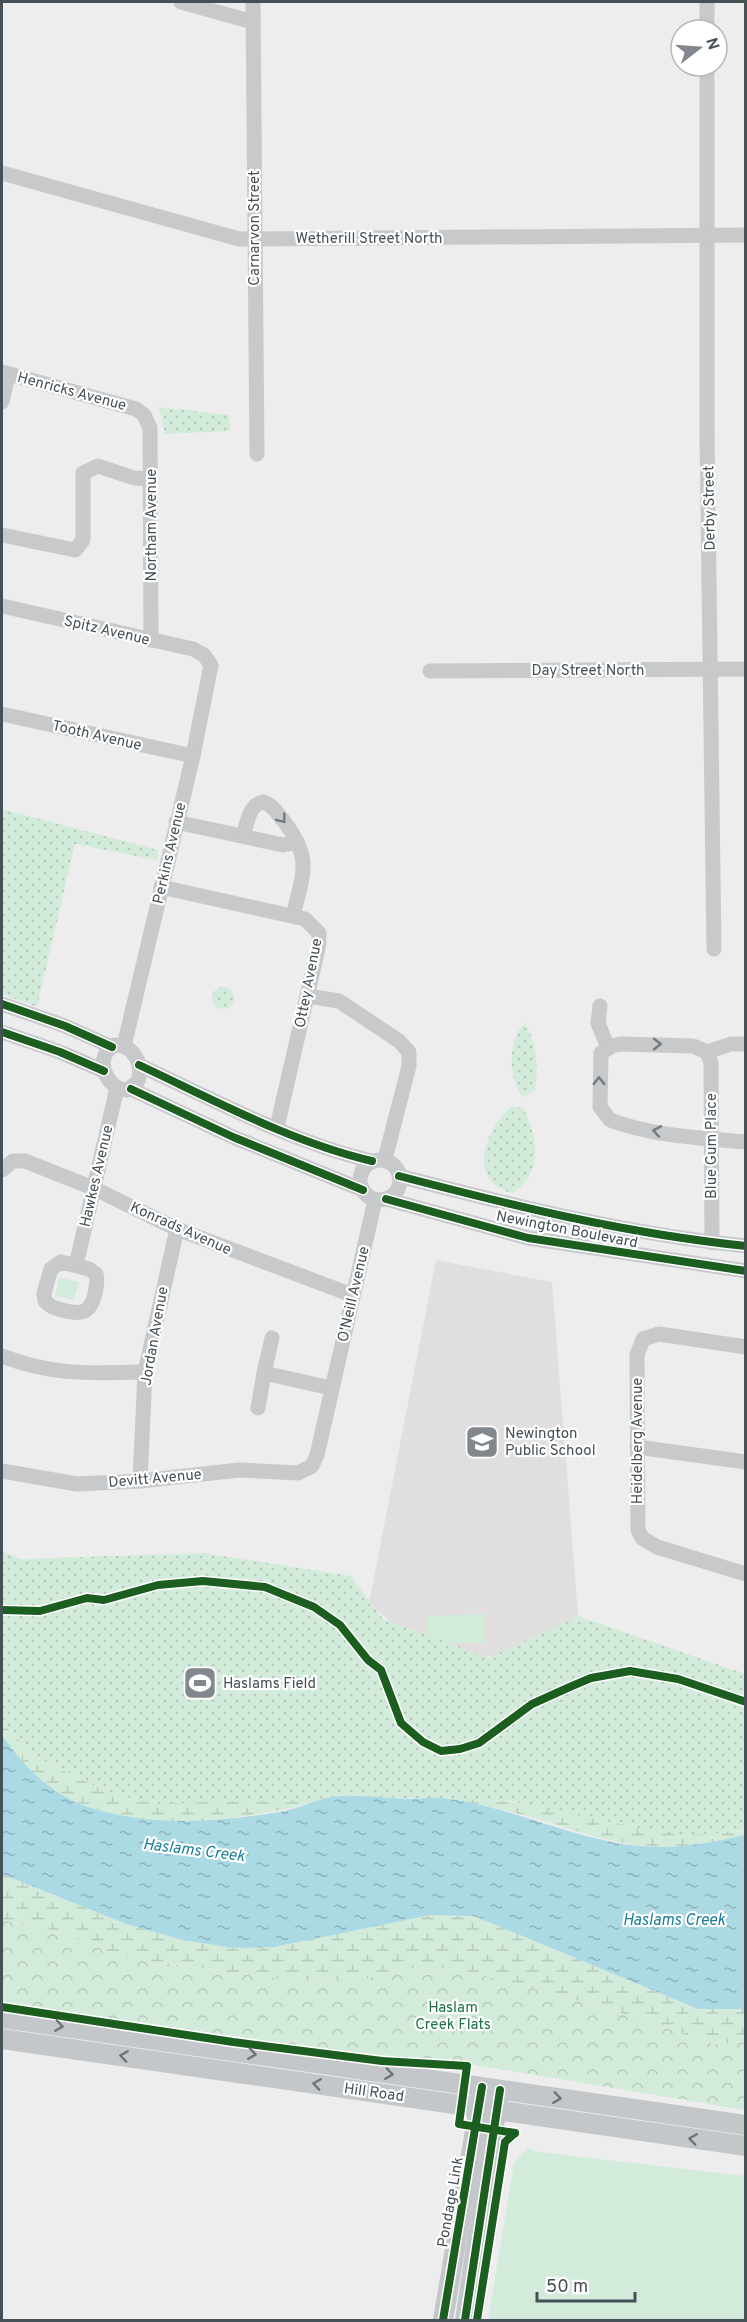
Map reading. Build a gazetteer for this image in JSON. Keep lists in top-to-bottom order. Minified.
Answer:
{"streets":{"main road":["Hill Road","Pondage Link"],"street":["Carnarvon Street","Wetherill Street North","Henricks Avenue","Derby Street","Northam Avenue","Spitz Avenue","Day Street North","Tooth Avenue","Perkins Avenue","Ottey Avenue","Blue Gum Place","Hawkes Avenue","Konrads Avenue","Newington Boulevard","O'Neill Avenue","Jordan Avenue","Heidelberg Avenue","Devitt Avenue"]},"crossings":[["Carnarvon Street","Wetherill Street North"],["Wetherill Street North","Derby Street"],["Henricks Avenue","Northam Avenue"],["Derby Street","Day Street North"],["Northam Avenue","Spitz Avenue"],["Spitz Avenue","Perkins Avenue"],["Tooth Avenue","Perkins Avenue"],["Perkins Avenue","Ottey Avenue"],["Perkins Avenue","Hawkes Avenue"],["Perkins Avenue","Newington Boulevard"],["Blue Gum Place","Newington Boulevard"],["Hawkes Avenue","Konrads Avenue"],["Hawkes Avenue","Newington Boulevard"],["Konrads Avenue","O'Neill Avenue"],["Konrads Avenue","Jordan Avenue"],["Newington Boulevard","O'Neill Avenue"],["O'Neill Avenue","Devitt Avenue"],["Jordan Avenue","Devitt Avenue"],["Hill Road","Pondage Link"]],"water":["Haslams Creek"],"parks":["Haslam Creek Flats"],"places":{"school or university":["Newington Public School"],"sports":["Haslams Field"]},"scale_bar":"50 m","north":"right"}
